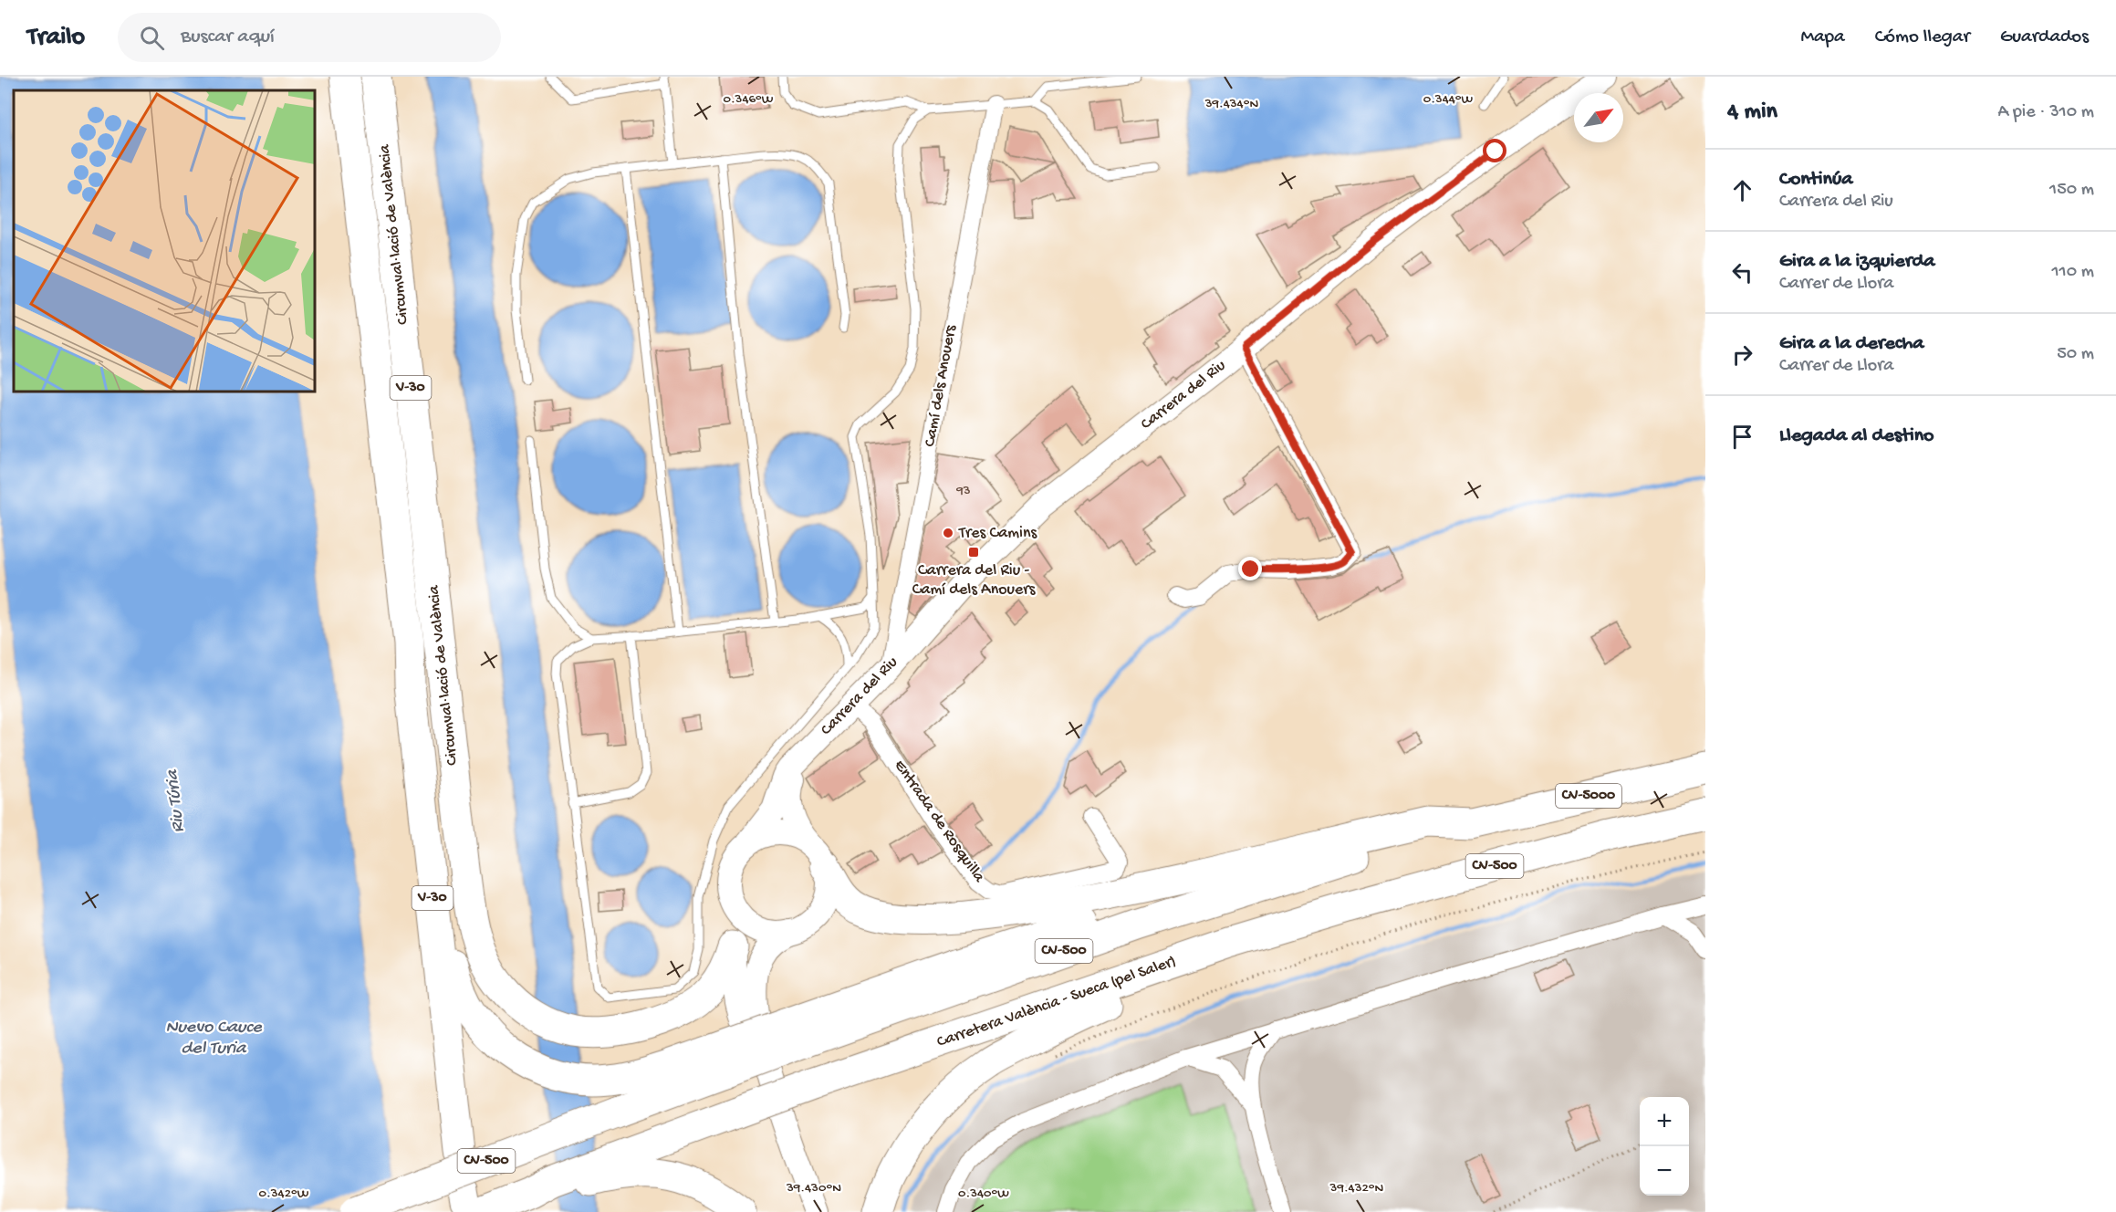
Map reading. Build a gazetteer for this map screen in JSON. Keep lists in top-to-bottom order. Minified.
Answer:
{"streets":{"highway":["Circumval·lació de València","V-30","CV-5000","CV-500","Carretera València - Sueca (pel Saler)"],"street":["Camí dels Anouers","Carrera del Riu","Entrada de Rosquilla"]},"crossings":[["Camí dels Anouers","Carrera del Riu"],["Carrera del Riu","Entrada de Rosquilla"]],"water":["Riu Túria","Nuevo Cauce del Turia"],"places":{"other":["Tres Camins"],"transit":["Carrera del Riu - Camí dels Anouers"]},"house_numbers":["93"],"north":"top right","page":{"header":"Trailo","search":"Buscar aquí","nav":["Mapa","Cómo llegar","Guardados"],"heading":["4 min","A pie · 310 m"],"list":[["Continúa","Carrera del Riu","150 m"],["Gira a la izquierda","Carrer de Llora","110 m"],["Gira a la derecha","Carrer de Llora","50 m"],"Llegada al destino"],"map_buttons":["+","−"]},"coordinates":["0.346°W","0.344°W","39.434°N","39.430°N","39.432°N","0.342°W","0.340°W"]}
